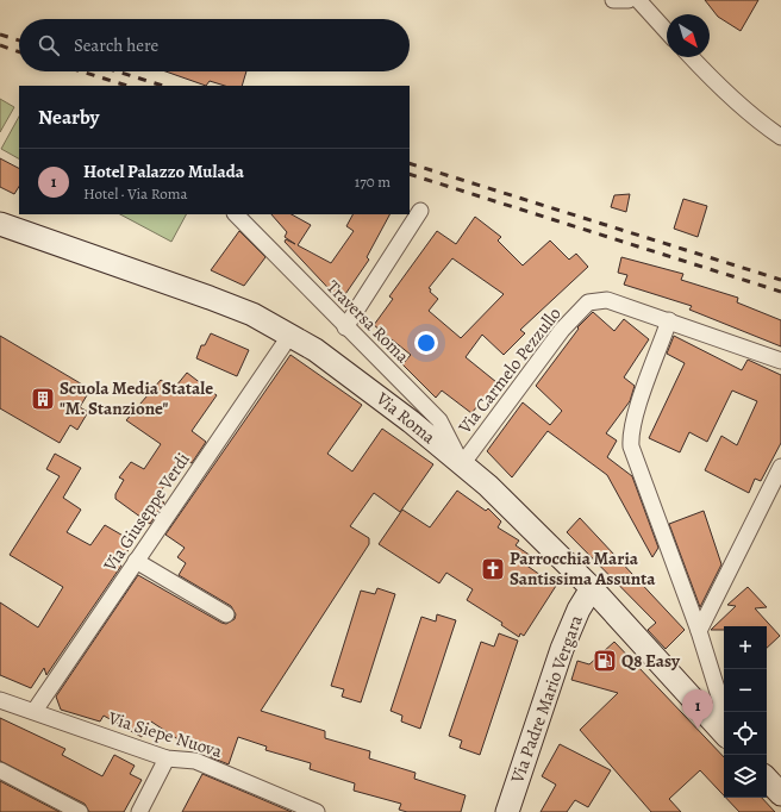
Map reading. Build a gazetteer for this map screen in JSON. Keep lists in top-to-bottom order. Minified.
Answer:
{"streets":{"street":["Traversa Roma","Via Carmelo Pezzullo","Via Roma","Via Giuseppe Verdi","Via Padre Mario Vergara","Via Siepe Nuova"]},"crossings":[["Traversa Roma","Via Carmelo Pezzullo"],["Traversa Roma","Via Roma"],["Via Carmelo Pezzullo","Via Roma"],["Via Roma","Via Giuseppe Verdi"],["Via Roma","Via Padre Mario Vergara"],["Via Giuseppe Verdi","Via Siepe Nuova"]],"places":{"building":["Scuola Media Statale \"M. Stanzione\""],"church":["Parrocchia Maria Santissima Assunta"],"fuel station":["Q8 Easy"]},"north":"bottom right","page":{"search":"Search here","heading":"Nearby","list":[{"mark":"1","name":"Hotel Palazzo Mulada","note":"Hotel · Via Roma","value":"170 m"}],"map_buttons":["+","−"],"pins":"1"}}
